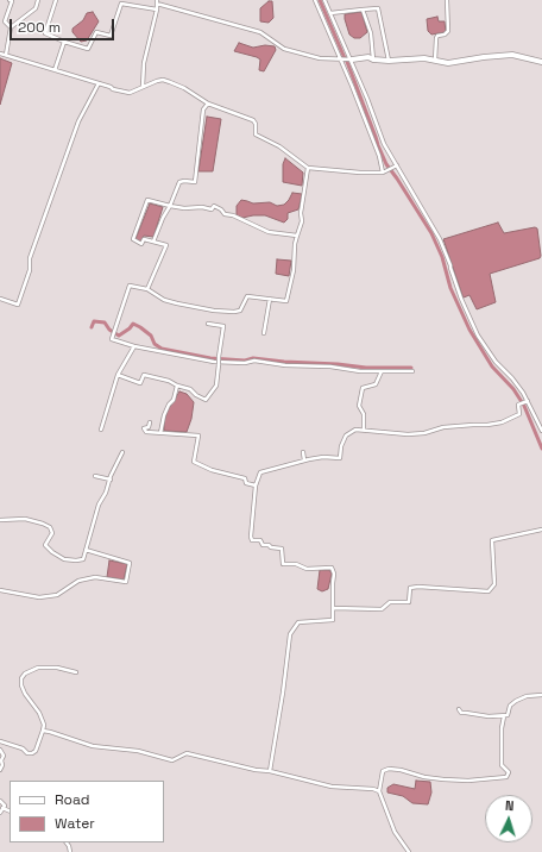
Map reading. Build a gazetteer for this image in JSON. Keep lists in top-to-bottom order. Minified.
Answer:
{"legend":["Road","Water"],"scale_bar":"200 m","north":"top"}
